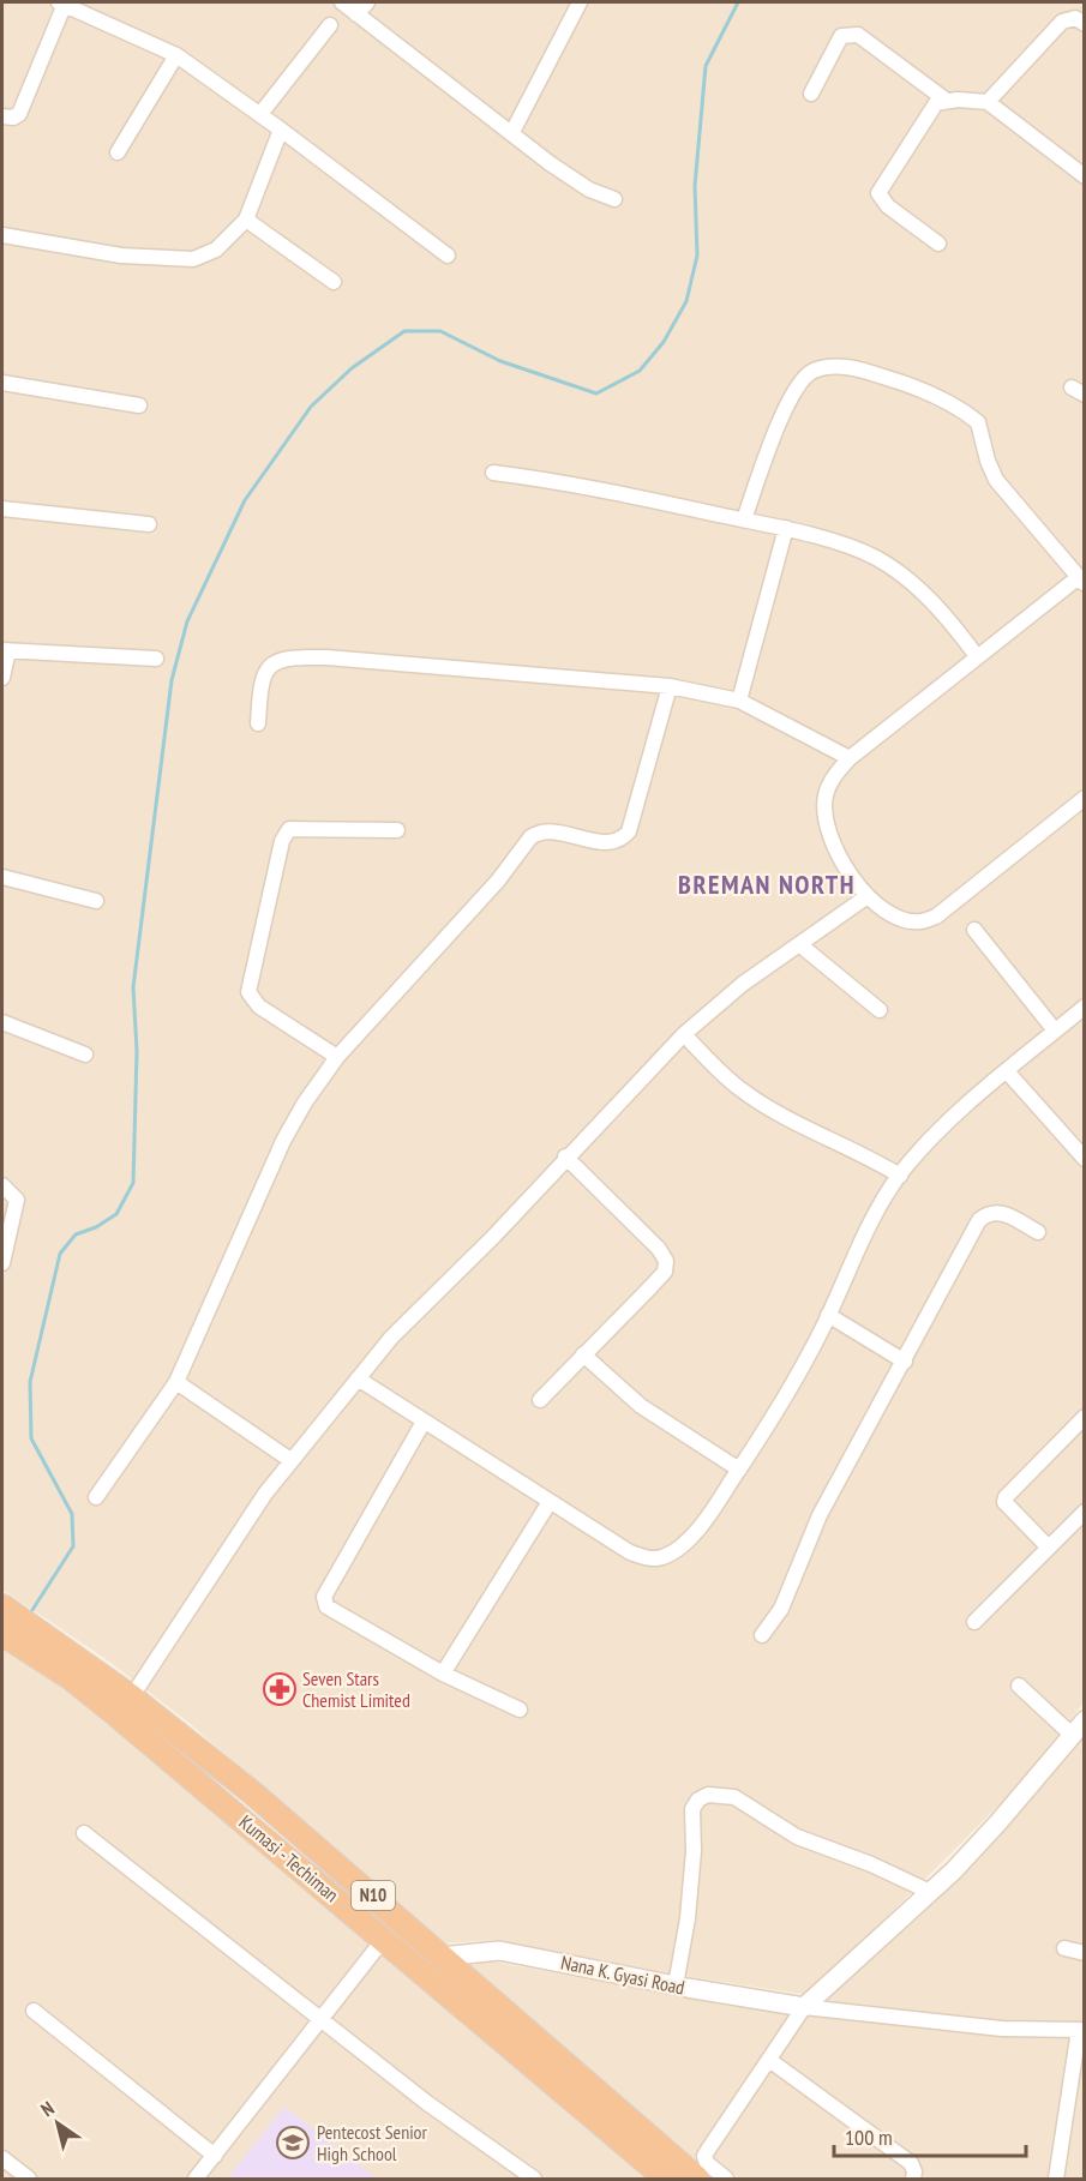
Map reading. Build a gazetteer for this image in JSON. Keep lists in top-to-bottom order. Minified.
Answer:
{"streets":{"highway":["Kumasi - Techiman","N10"],"street":["Nana K. Gyasi Road"]},"crossings":[["Kumasi - Techiman","N10"],["N10","Nana K. Gyasi Road"]],"districts":["BREMAN NORTH"],"places":{"pharmacy":["Seven Stars Chemist Limited"],"school or university":["Pentecost Senior High School"]},"scale_bar":"100 m","north":"top left"}
